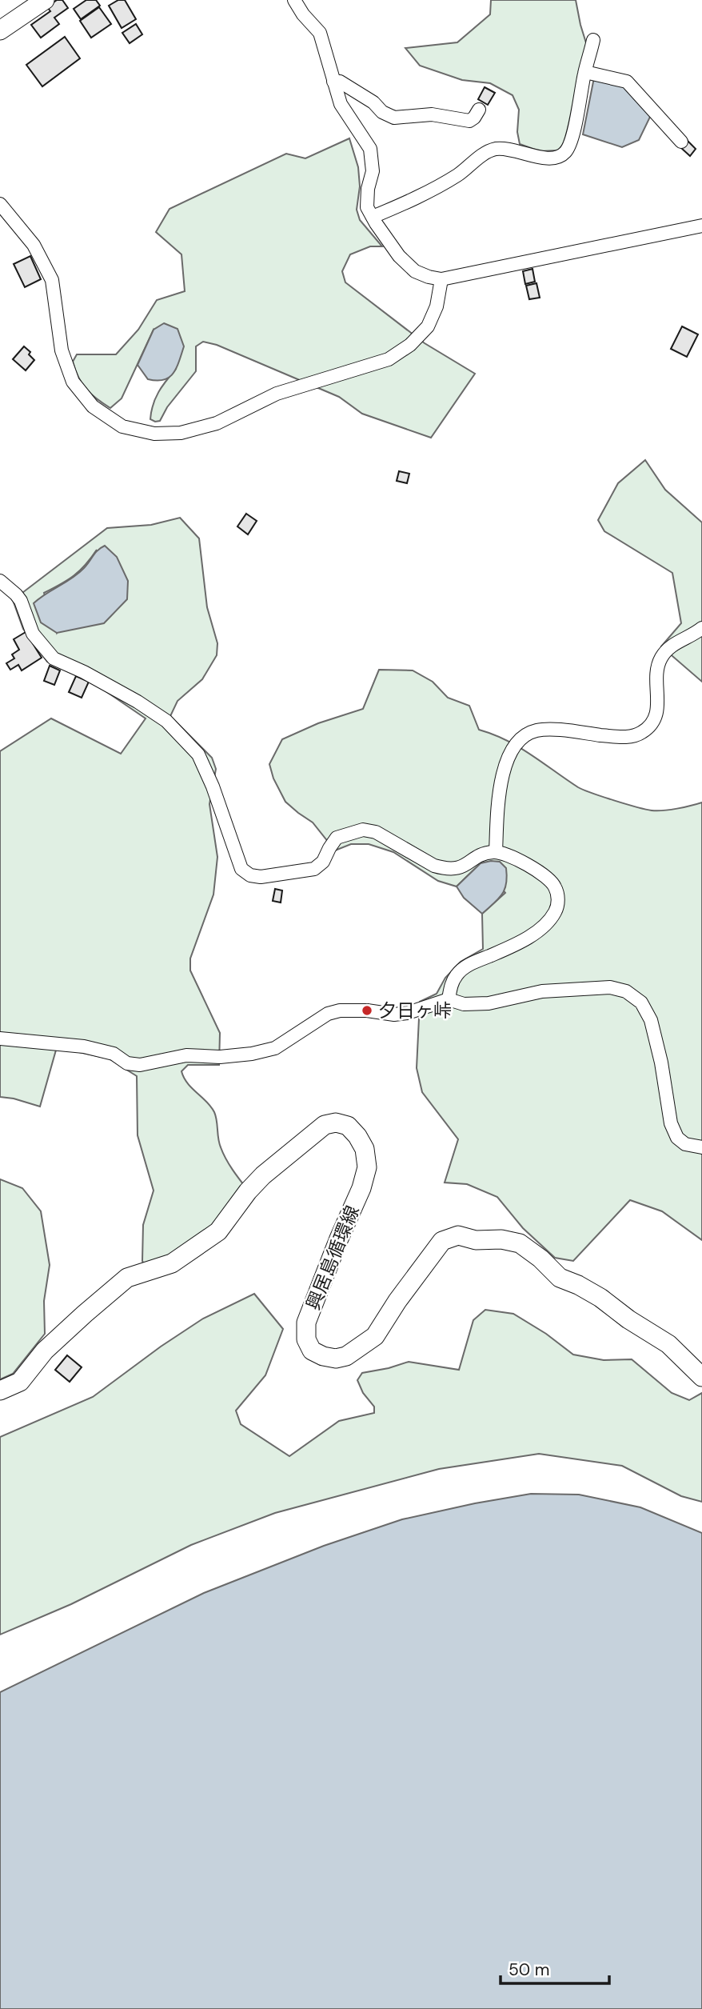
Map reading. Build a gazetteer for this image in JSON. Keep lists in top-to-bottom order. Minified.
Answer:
{"streets":{"main road":["興居島循環線"]},"places":["夕日ヶ峠"],"scale_bar":"50 m"}
